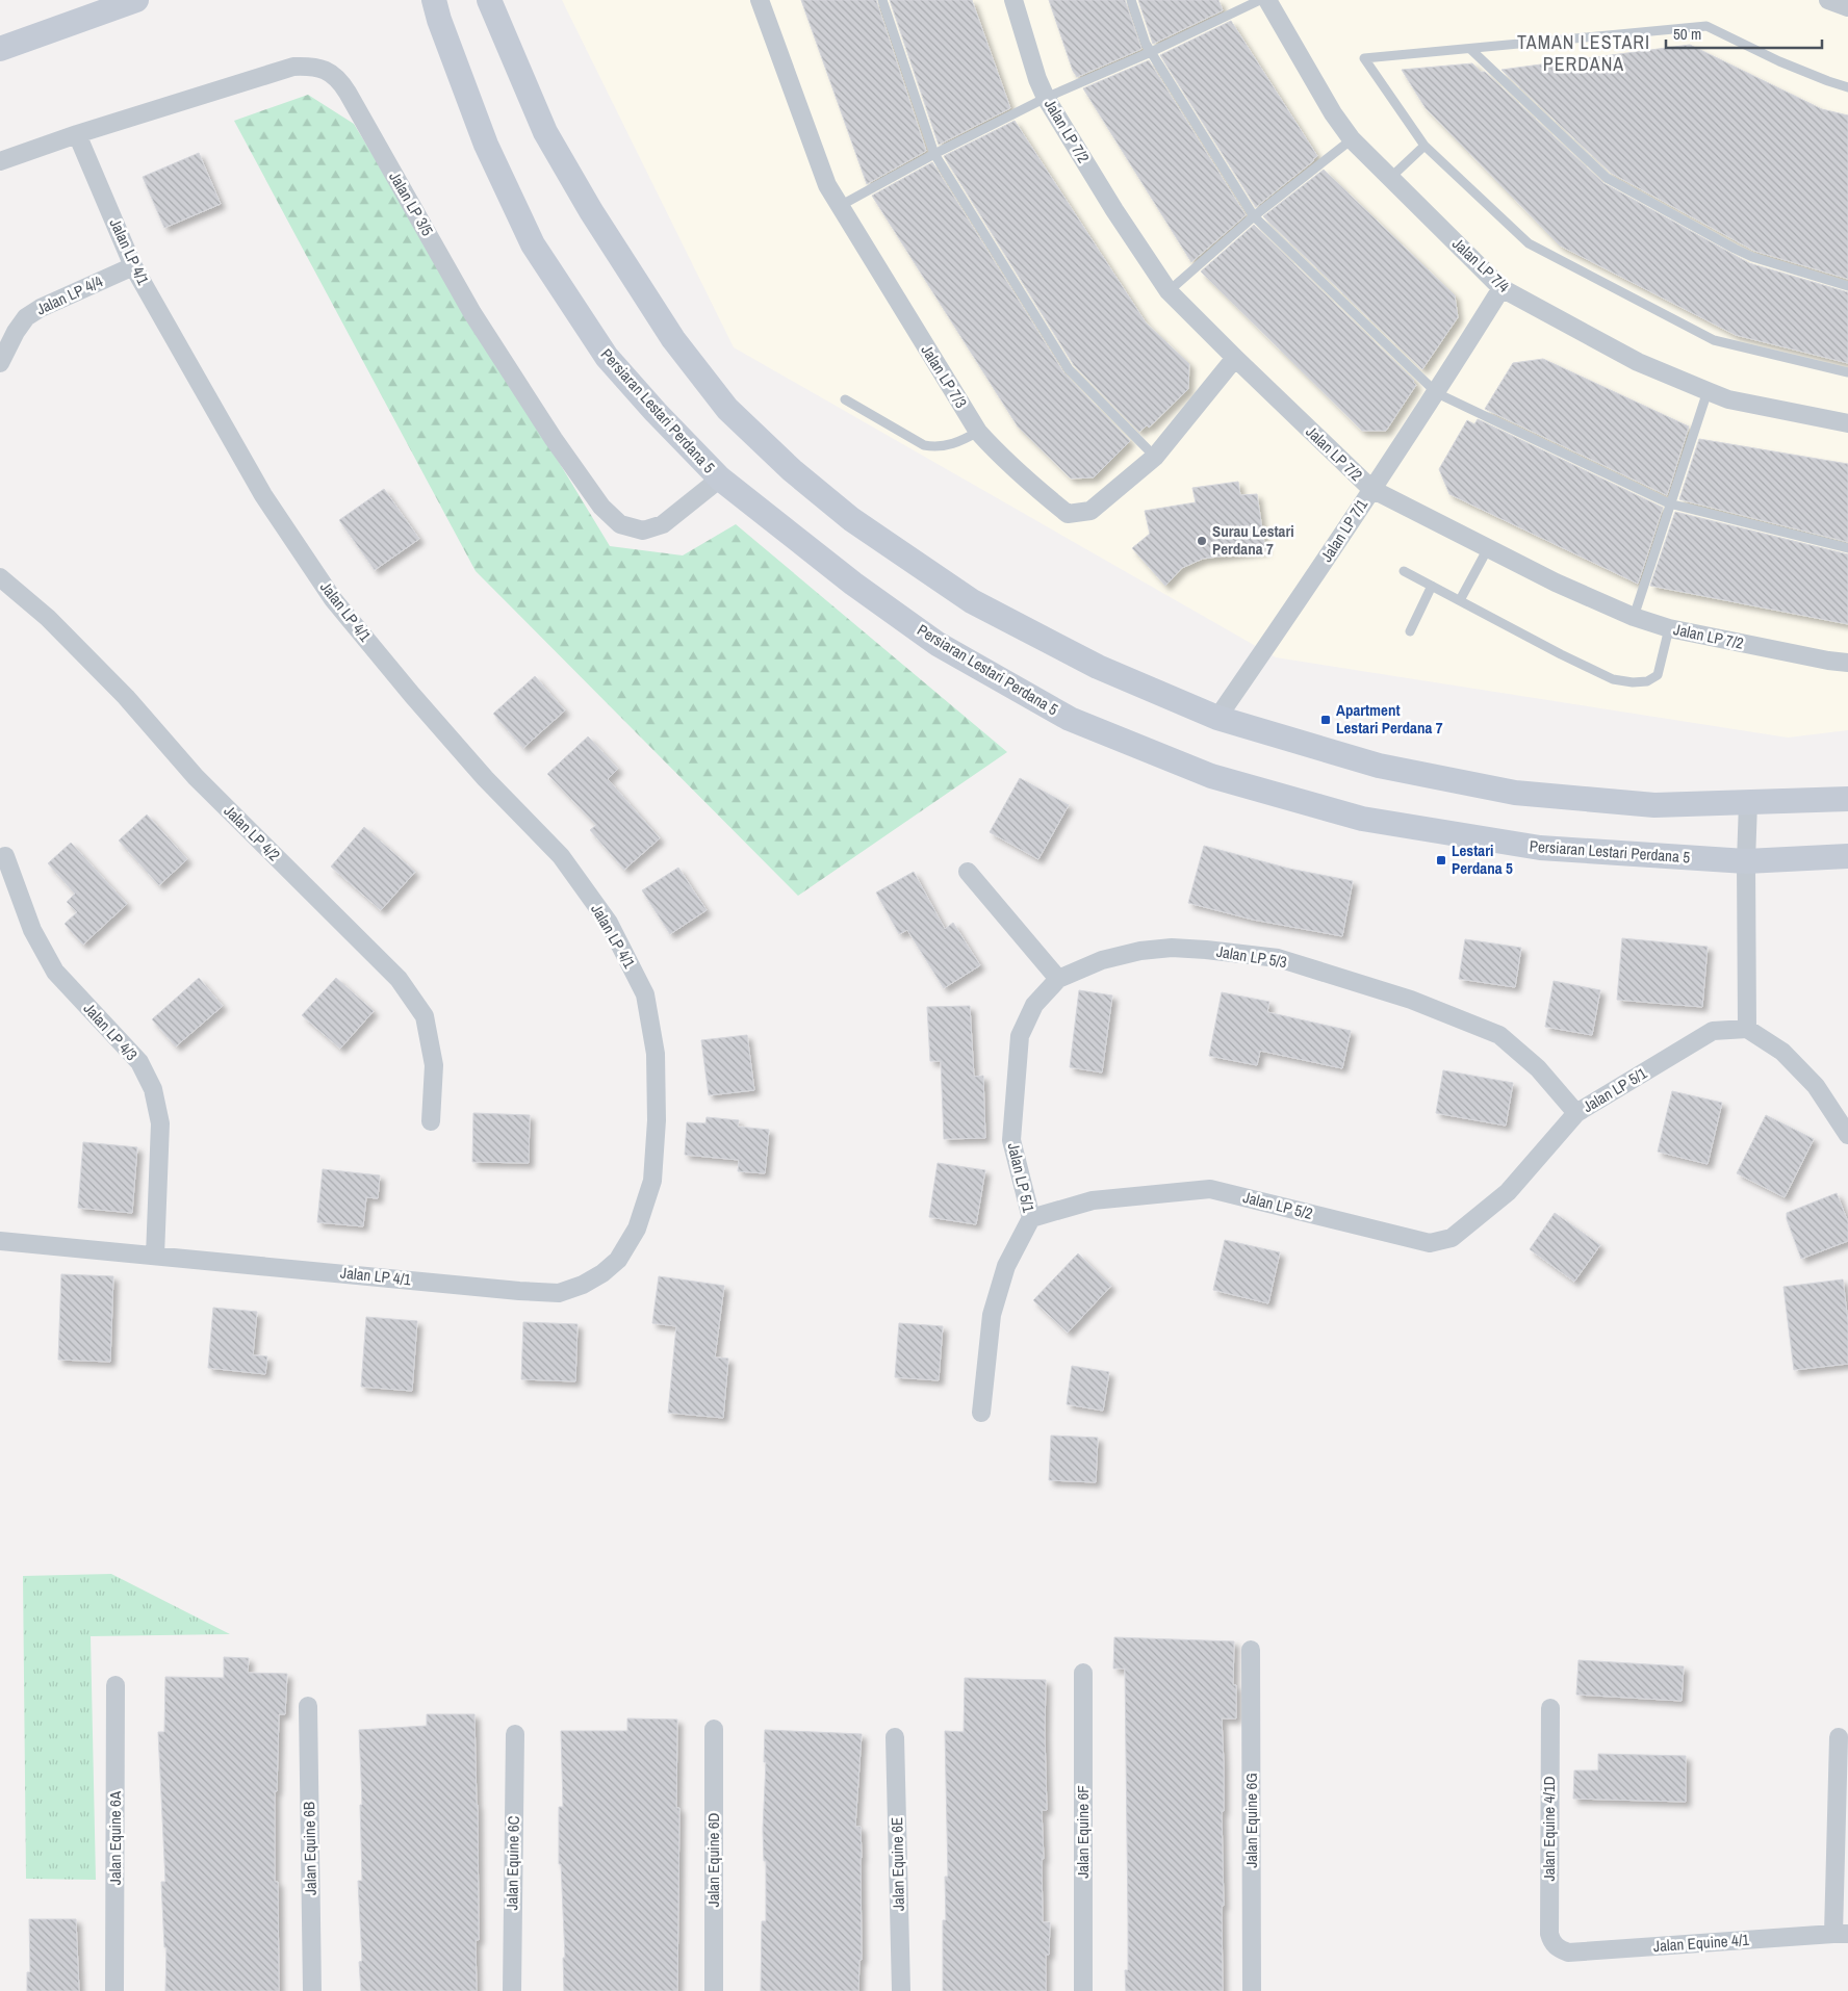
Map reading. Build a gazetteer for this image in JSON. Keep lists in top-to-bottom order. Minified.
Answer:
{"streets":{"main road":["Persiaran Lestari Perdana 5"],"street":["Jalan LP 7/2","Jalan LP 3/5","Jalan LP 4/1","Jalan LP 7/4","Jalan LP 4/4","Jalan LP 7/3","Jalan LP 7/1","Jalan LP 4/2","Jalan LP 5/3","Jalan LP 4/3","Jalan LP 5/1","Jalan LP 5/2","Jalan Equine 6G","Jalan Equine 4/1D","Jalan Equine 6F","Jalan Equine 6A","Jalan Equine 6B","Jalan Equine 6D","Jalan Equine 6C","Jalan Equine 6E","Jalan Equine 4/1"]},"crossings":[["Jalan LP 7/2","Jalan LP 7/3"],["Jalan LP 7/2","Jalan LP 7/1"],["Jalan LP 3/5","Jalan LP 4/1"],["Jalan LP 3/5","Persiaran Lestari Perdana 5"],["Jalan LP 4/1","Jalan LP 4/4"],["Jalan LP 4/1","Jalan LP 4/3"],["Jalan LP 7/4","Jalan LP 7/1"],["Jalan LP 5/3","Jalan LP 5/1"],["Jalan LP 5/1","Jalan LP 5/2"],["Jalan Equine 4/1D","Jalan Equine 4/1"]],"districts":["TAMAN LESTARI PERDANA"],"places":{"other":["Surau Lestari Perdana 7"],"transit":["Apartment Lestari Perdana 7","Lestari Perdana 5"]},"scale_bar":"50 m"}
